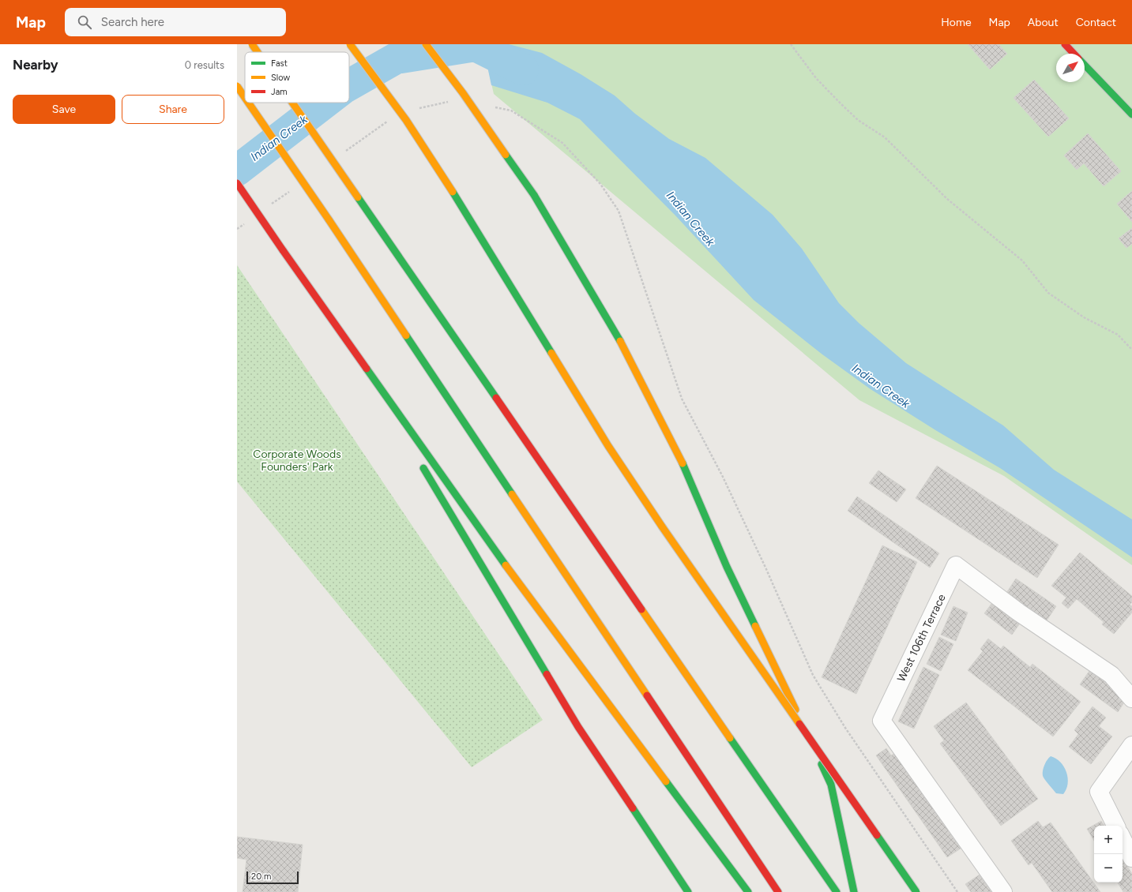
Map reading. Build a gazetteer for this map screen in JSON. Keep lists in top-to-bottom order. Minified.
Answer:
{"streets":{"street":["West 106th Terrace"]},"water":["Indian Creek"],"parks":["Corporate Woods Founders' Park"],"legend":["Fast","Slow","Jam"],"scale_bar":"20 m","north":"top right","page":{"header":"Map","search":"Search here","nav":["Home","Map","About","Contact"],"heading":["Nearby","0 results"],"buttons":["Save","Share"],"map_buttons":["+","−"],"scale":"20 m"}}
